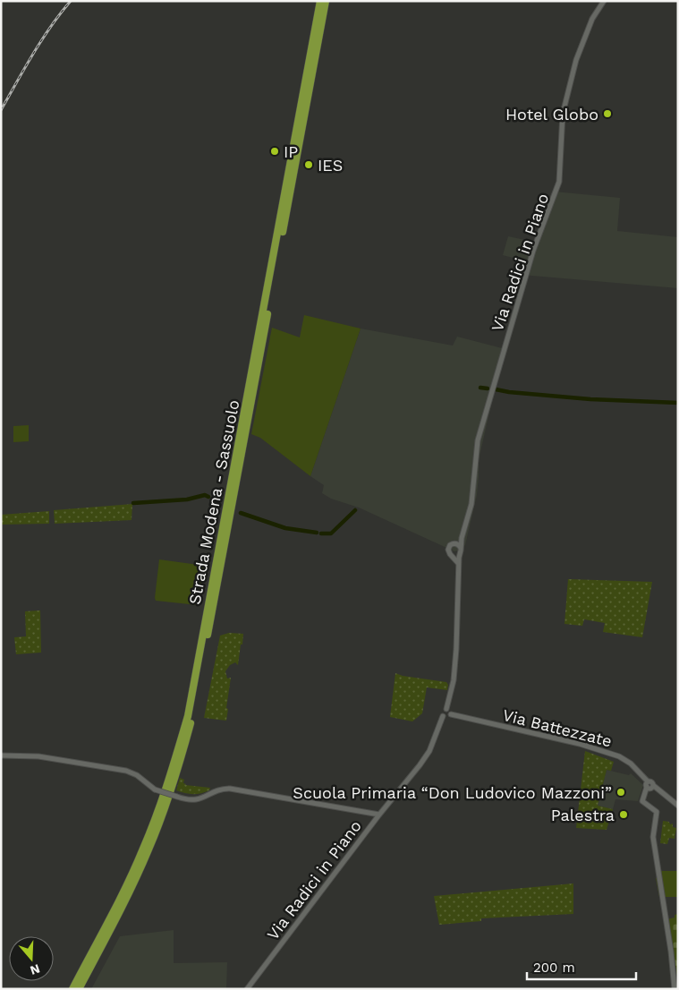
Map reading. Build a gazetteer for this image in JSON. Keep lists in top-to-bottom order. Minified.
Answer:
{"streets":{"highway":["Strada Modena - Sassuolo"],"street":["Via Radici in Piano","Via Battezzate"]},"crossings":[["Via Radici in Piano","Via Battezzate"]],"places":["Hotel Globo","IP","IES","Scuola Primaria “Don Ludovico Mazzoni”","Palestra"],"scale_bar":"200 m","north":"bottom"}
